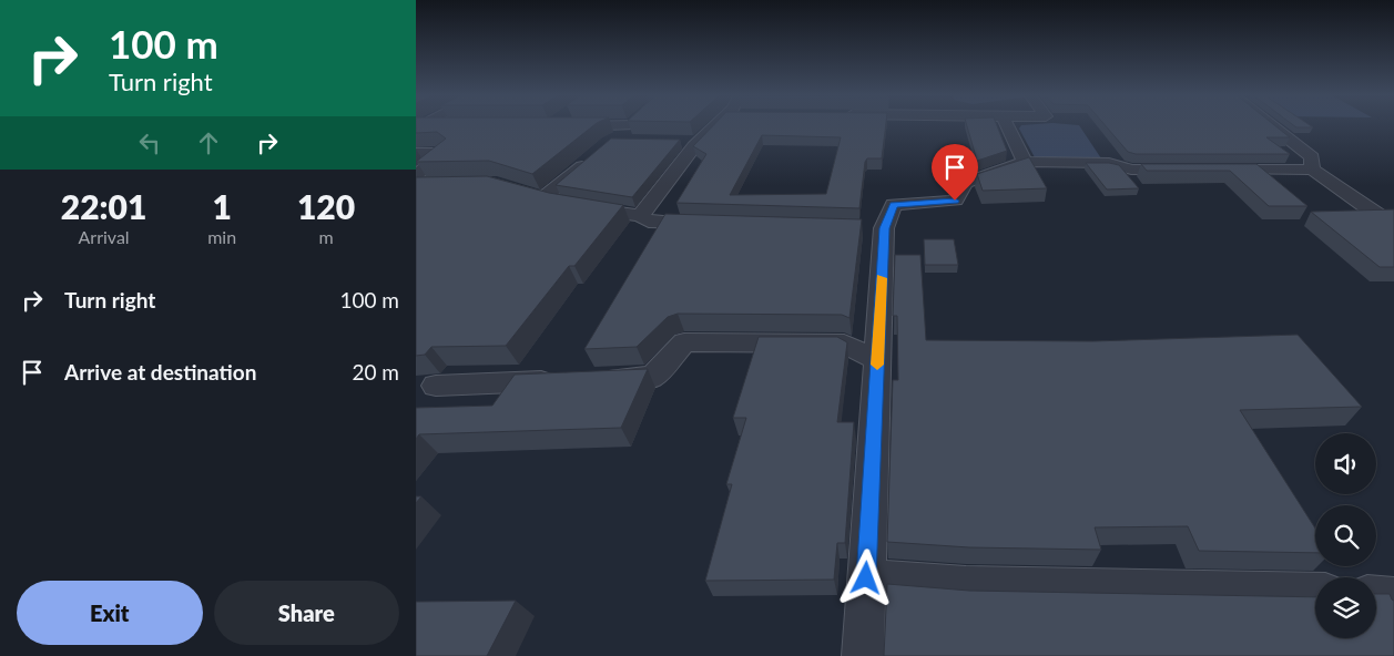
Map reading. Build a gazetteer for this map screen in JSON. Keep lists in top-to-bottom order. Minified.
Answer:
{"page":{"turn":["100 m","Turn right"],"eta":["22:01","Arrival","1","min","120","m"],"list":[{"name":"Turn right","value":"100 m"},{"name":"Arrive at destination","value":"20 m"}],"buttons":["Exit","Share"]}}
